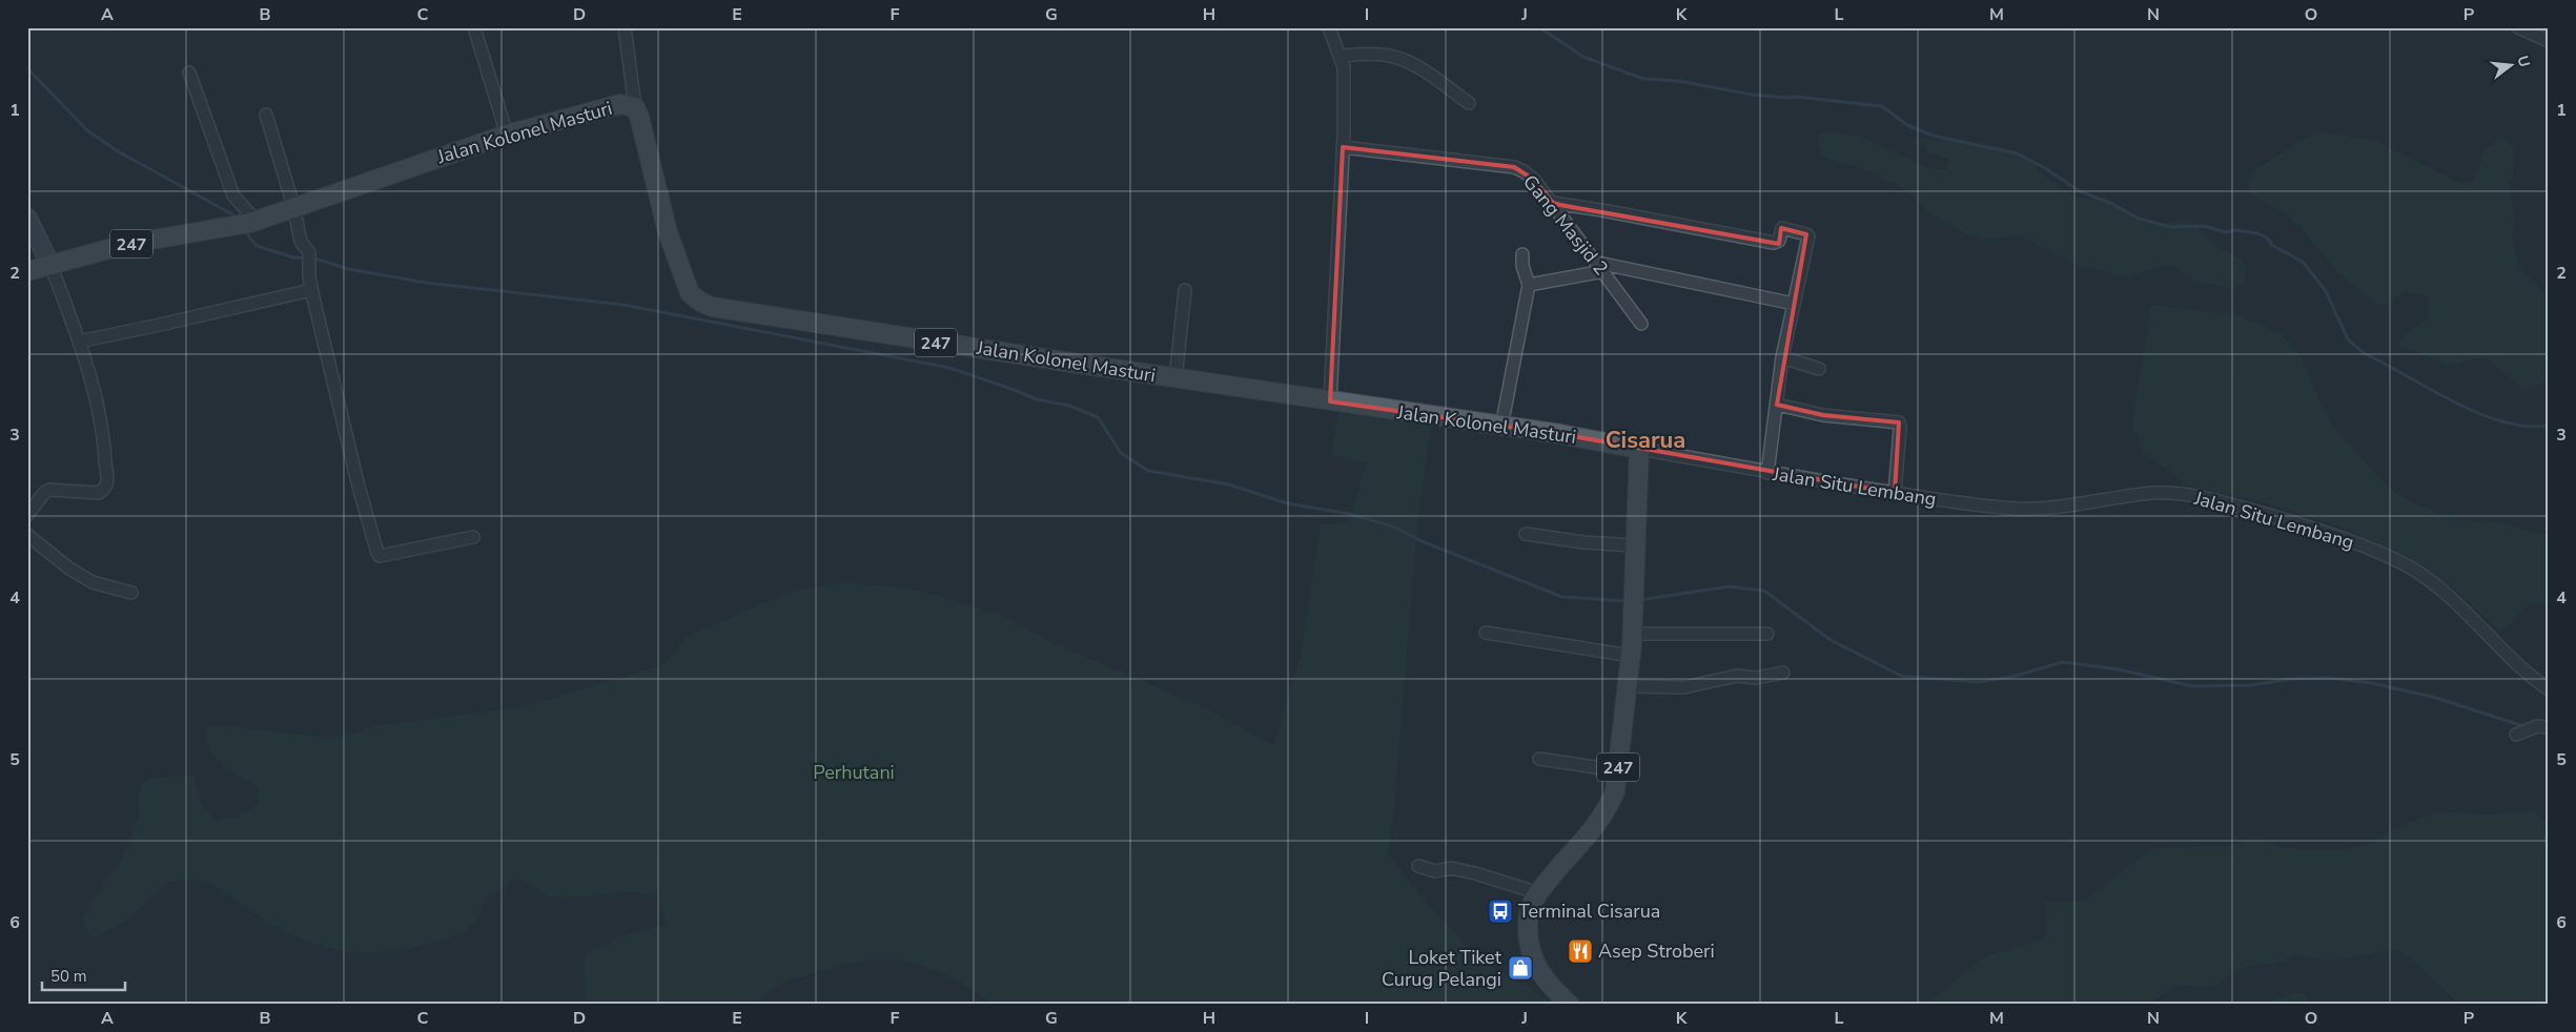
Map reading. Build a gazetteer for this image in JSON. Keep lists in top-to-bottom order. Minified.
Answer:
{"streets":{"main road":["Jalan Kolonel Masturi","247"],"street":["Gang Masjid 2","Jalan Situ Lembang"]},"crossings":[["Jalan Kolonel Masturi","247"],["Jalan Kolonel Masturi","Jalan Situ Lembang"],["247","Jalan Situ Lembang"]],"districts":["Cisarua"],"parks":["Perhutani"],"places":{"bus stop":["Terminal Cisarua"],"restaurant":["Asep Stroberi"],"shop":["Loket Tiket Curug Pelangi"]},"scale_bar":"50 m","north":"right","grid":{"columns":["A","B","C","D","E","F","G","H","I","J","K","L","M","N","O","P"],"rows":["1","2","3","4","5","6"]}}
